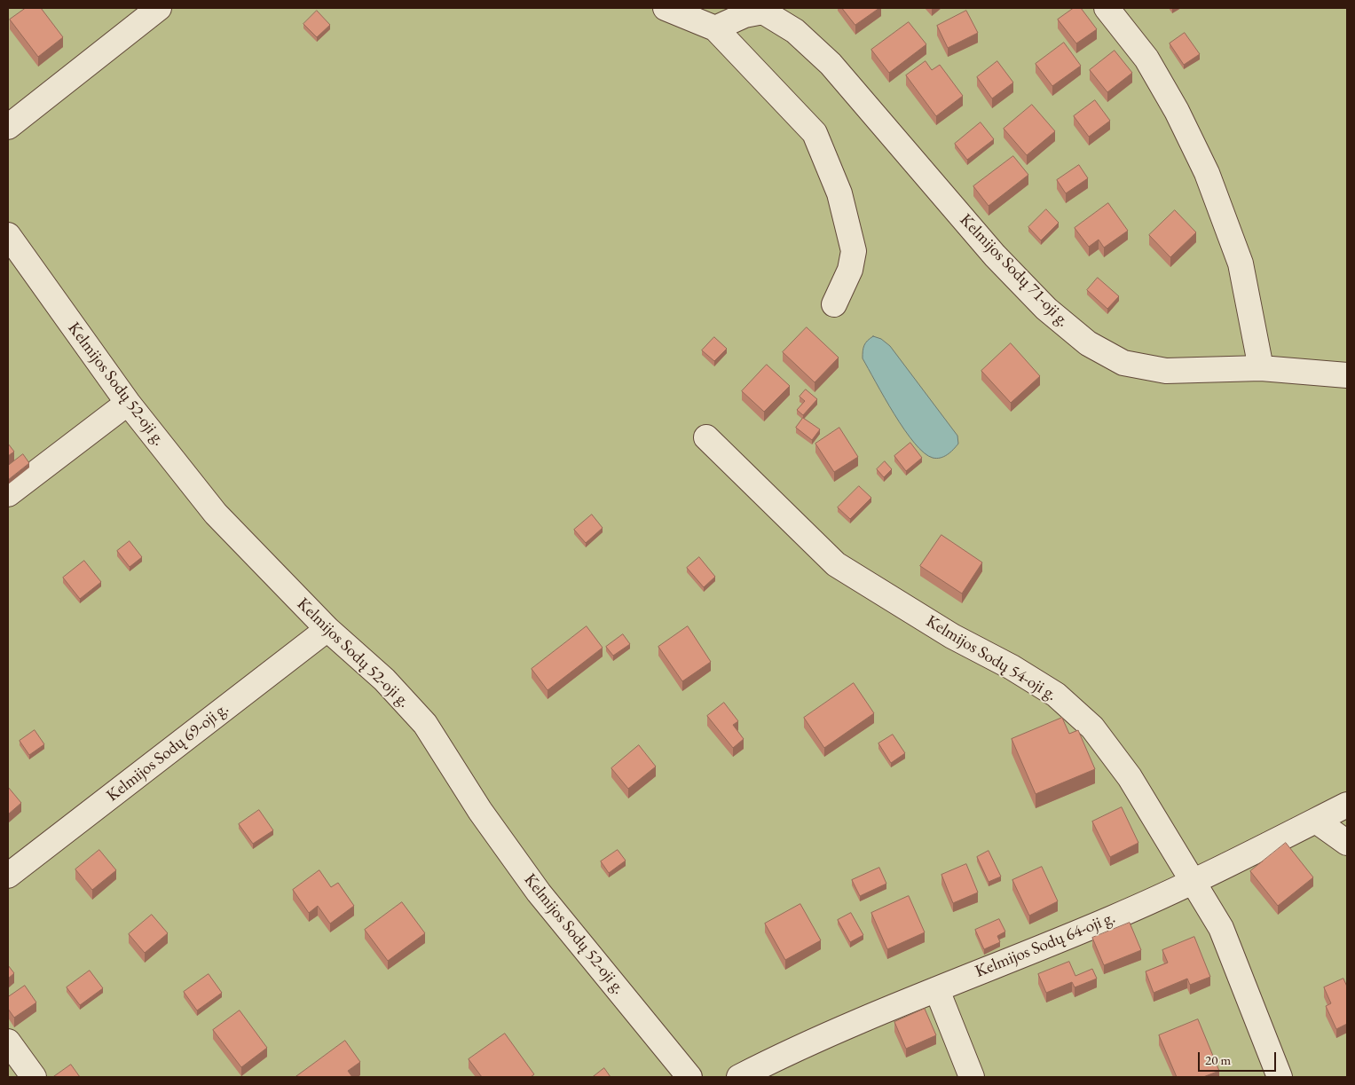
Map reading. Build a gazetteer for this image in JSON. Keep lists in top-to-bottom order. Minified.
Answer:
{"streets":{"street":["Kelmijos Sodų 71-oji g.","Kelmijos Sodų 52-oji g.","Kelmijos Sodų 54-oji g.","Kelmijos Sodų 69-oji g.","Kelmijos Sodų 64-oji g."]},"crossings":[["Kelmijos Sodų 52-oji g.","Kelmijos Sodų 69-oji g."],["Kelmijos Sodų 54-oji g.","Kelmijos Sodų 64-oji g."]],"scale_bar":"20 m"}
